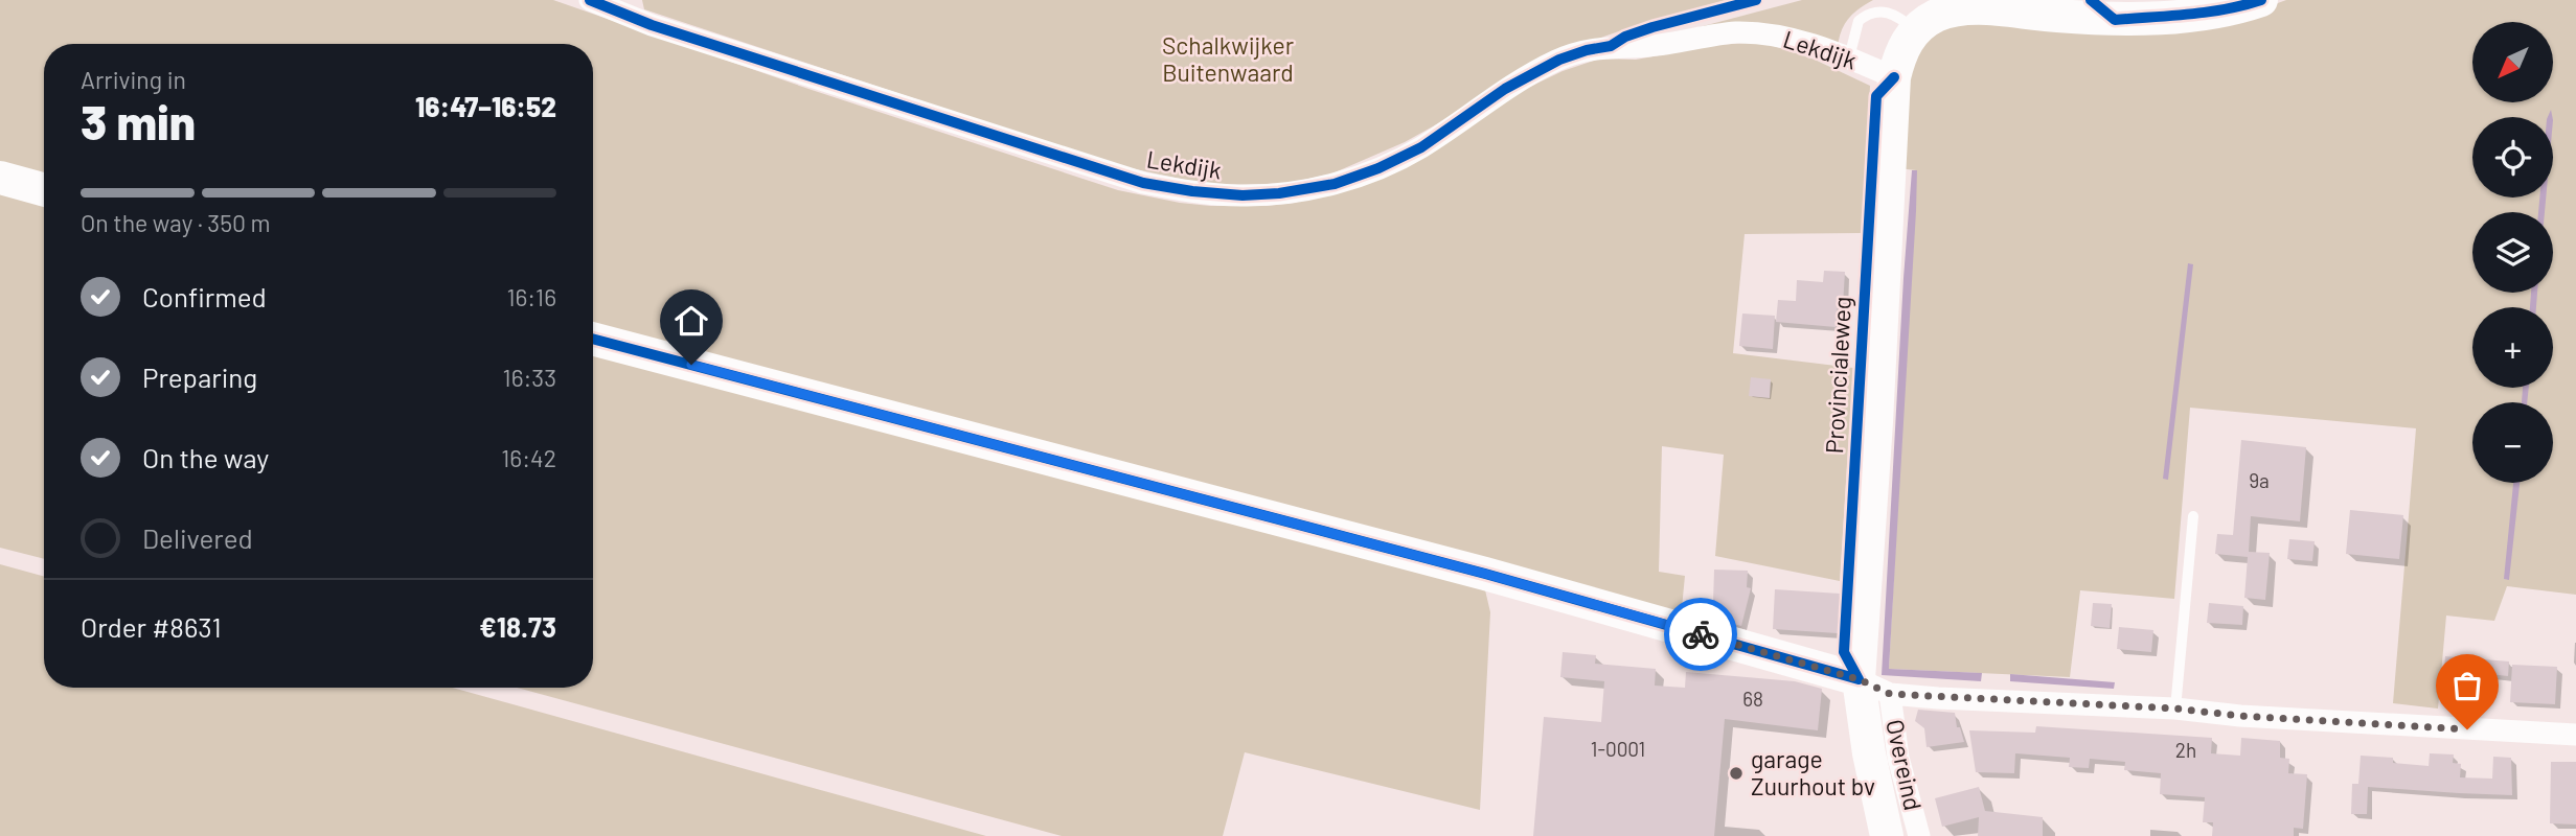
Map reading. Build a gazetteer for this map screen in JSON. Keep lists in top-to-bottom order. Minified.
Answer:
{"streets":{"street":["Lekdijk","Provincialeweg","Overeind"]},"crossings":[["Lekdijk","Provincialeweg"]],"parks":["Schalkwijker Buitenwaard"],"places":["garage Zuurhout bv"],"house_numbers":["9a","68","1-0001","2h"],"north":"bottom left","page":{"map_buttons":["+","−"],"heading":["3 min","Arriving in","16:47–16:52"],"panel":["Order #8631","€18.73"],"bar":"On the way · 350 m","list":[["Confirmed","16:16"],["Preparing","16:33"],["On the way","16:42"],"Delivered"]}}
